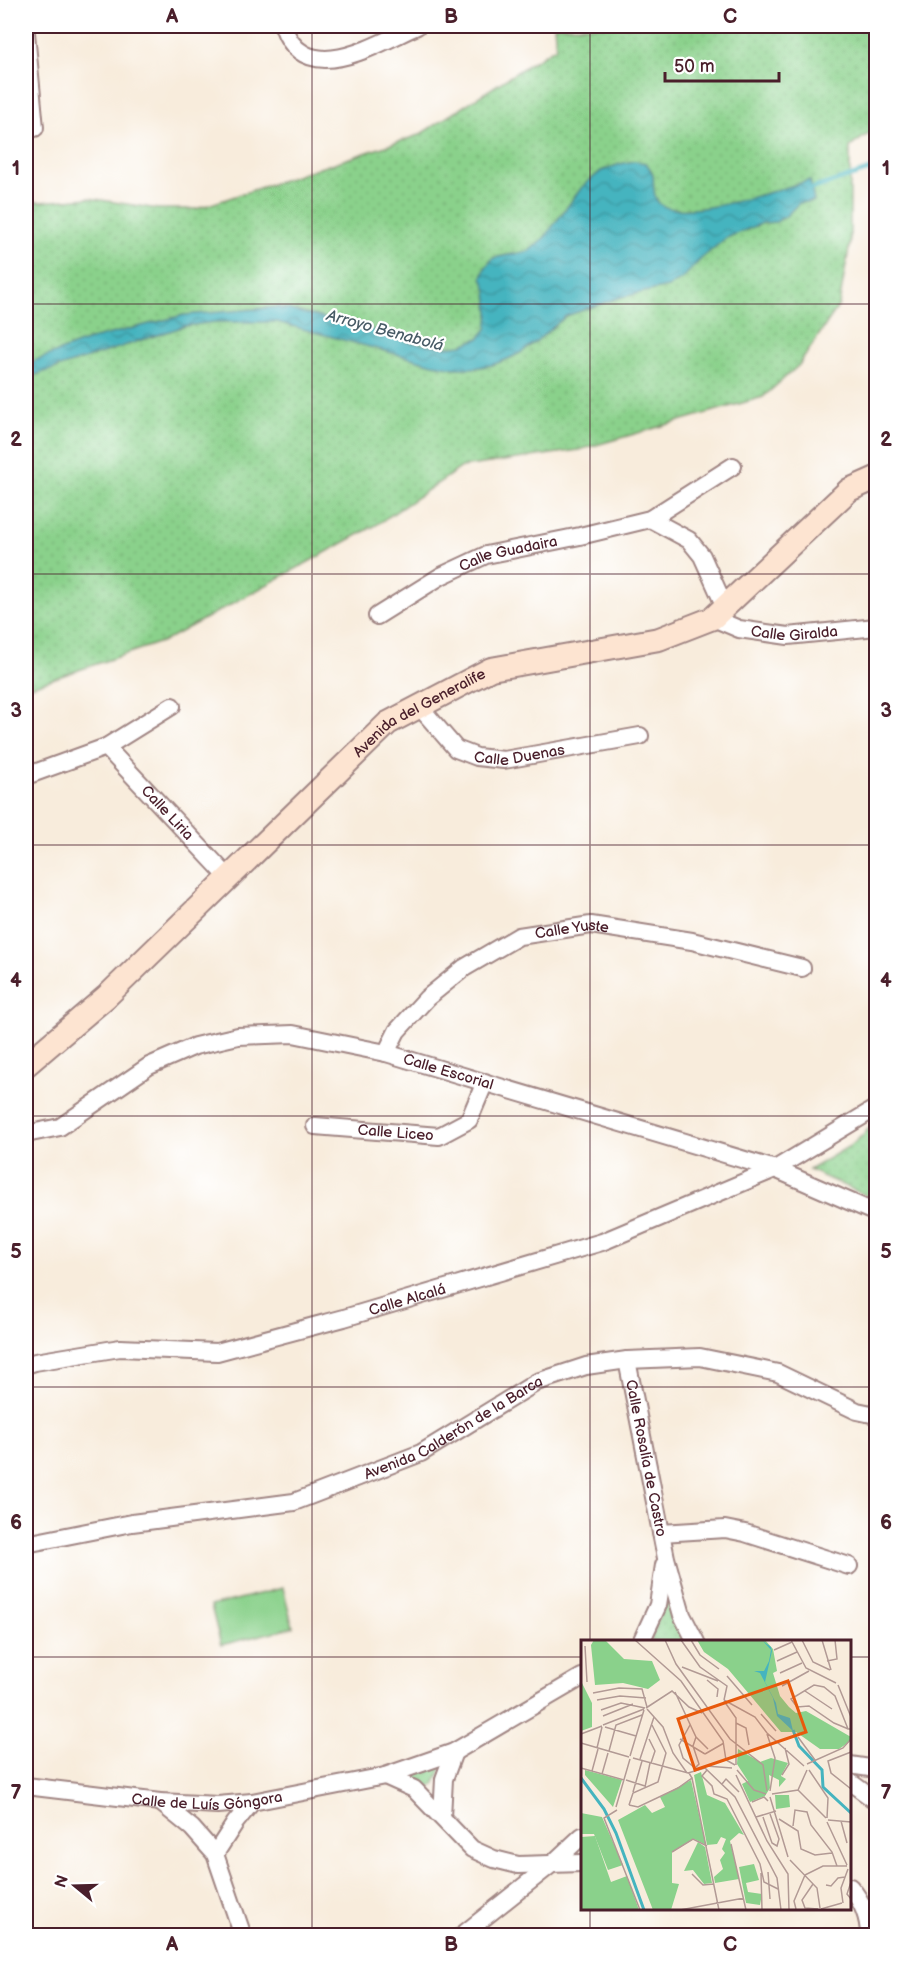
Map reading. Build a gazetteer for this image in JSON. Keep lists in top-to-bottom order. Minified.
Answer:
{"streets":{"street":["Calle Guadaira","Calle Giralda","Avenida del Generalife","Calle Duenas","Calle Liria","Calle Yuste","Calle Escorial","Calle Liceo","Calle Alcalá","Avenida Calderón de la Barca","Calle Rosalía de Castro","Calle de Luís Góngora"]},"crossings":[["Calle Giralda","Avenida del Generalife"],["Avenida del Generalife","Calle Duenas"],["Avenida del Generalife","Calle Liria"],["Calle Yuste","Calle Escorial"],["Calle Escorial","Calle Liceo"],["Calle Escorial","Calle Alcalá"],["Avenida Calderón de la Barca","Calle Rosalía de Castro"]],"water":["Arroyo Benabolá"],"scale_bar":"50 m","north":"left","grid":{"columns":["A","B","C"],"rows":["1","2","3","4","5","6","7"]}}
